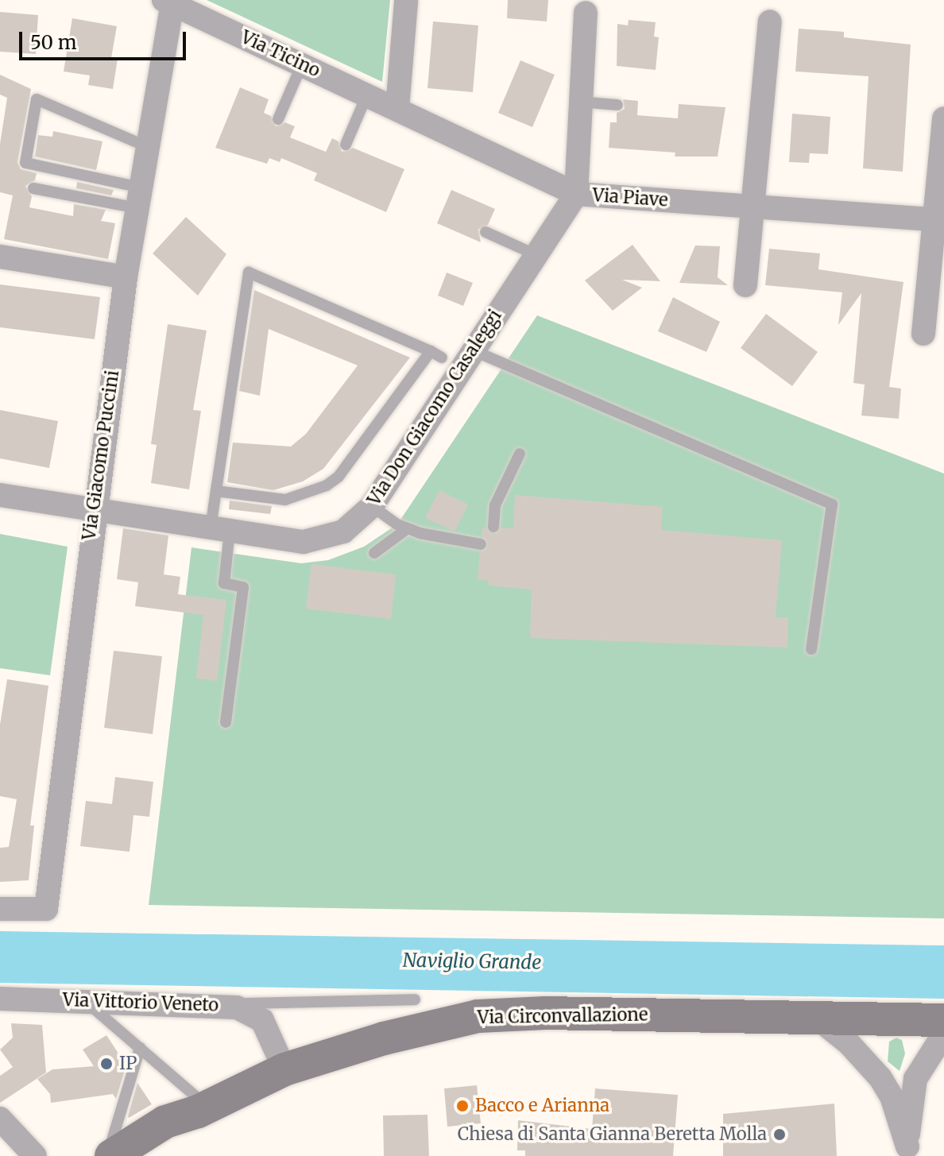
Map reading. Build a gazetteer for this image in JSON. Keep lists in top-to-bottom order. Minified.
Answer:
{"streets":{"main road":["Via Circonvallazione"],"street":["Via Ticino","Via Piave","Via Don Giacomo Casaleggi","Via Giacomo Puccini","Via Vittorio Veneto"]},"crossings":[["Via Ticino","Via Piave"],["Via Ticino","Via Don Giacomo Casaleggi"],["Via Ticino","Via Giacomo Puccini"],["Via Piave","Via Don Giacomo Casaleggi"],["Via Don Giacomo Casaleggi","Via Giacomo Puccini"],["Via Vittorio Veneto","Via Circonvallazione"]],"water":["Naviglio Grande"],"places":["IP","Bacco e Arianna","Chiesa di Santa Gianna Beretta Molla"],"scale_bar":"50 m"}
